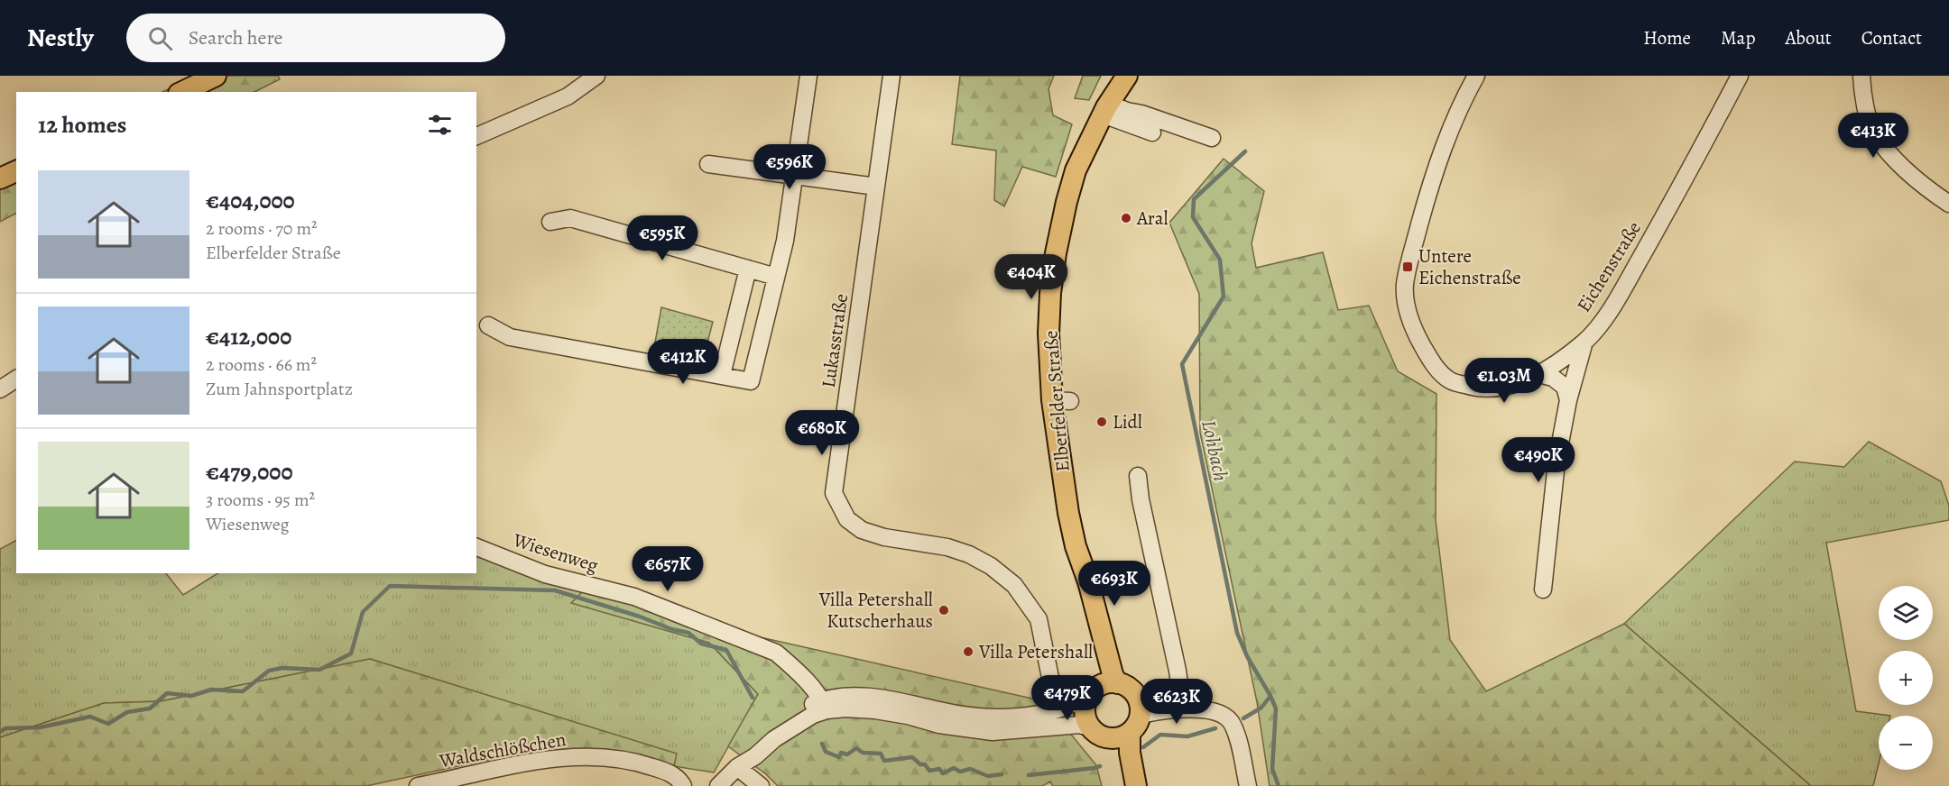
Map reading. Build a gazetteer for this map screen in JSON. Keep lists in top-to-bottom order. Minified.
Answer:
{"streets":{"main road":["Elberfelder Straße"],"street":["Eichenstraße","Lukasstraße","Wiesenweg","Waldschlößchen"]},"water":["Lohbach"],"places":{"other":["Aral","Lidl","Villa Petershall Kutscherhaus","Villa Petershall"],"transit":["Untere Eichenstraße"]},"page":{"header":"Nestly","search":"Search here","nav":["Home","Map","About","Contact"],"heading":"12 homes","price":["€413K","€596K","€595K","€404K","€412K","€1.03M","€680K","€490K","€657K","€693K","€479K","€623K"],"list":[{"name":"€404,000","note":"2 rooms · 70 m² · Elberfelder Straße"},{"name":"€412,000","note":"2 rooms · 66 m² · Zum Jahnsportplatz"},{"name":"€479,000","note":"3 rooms · 95 m² · Wiesenweg"}],"map_buttons":["+","−"]}}
